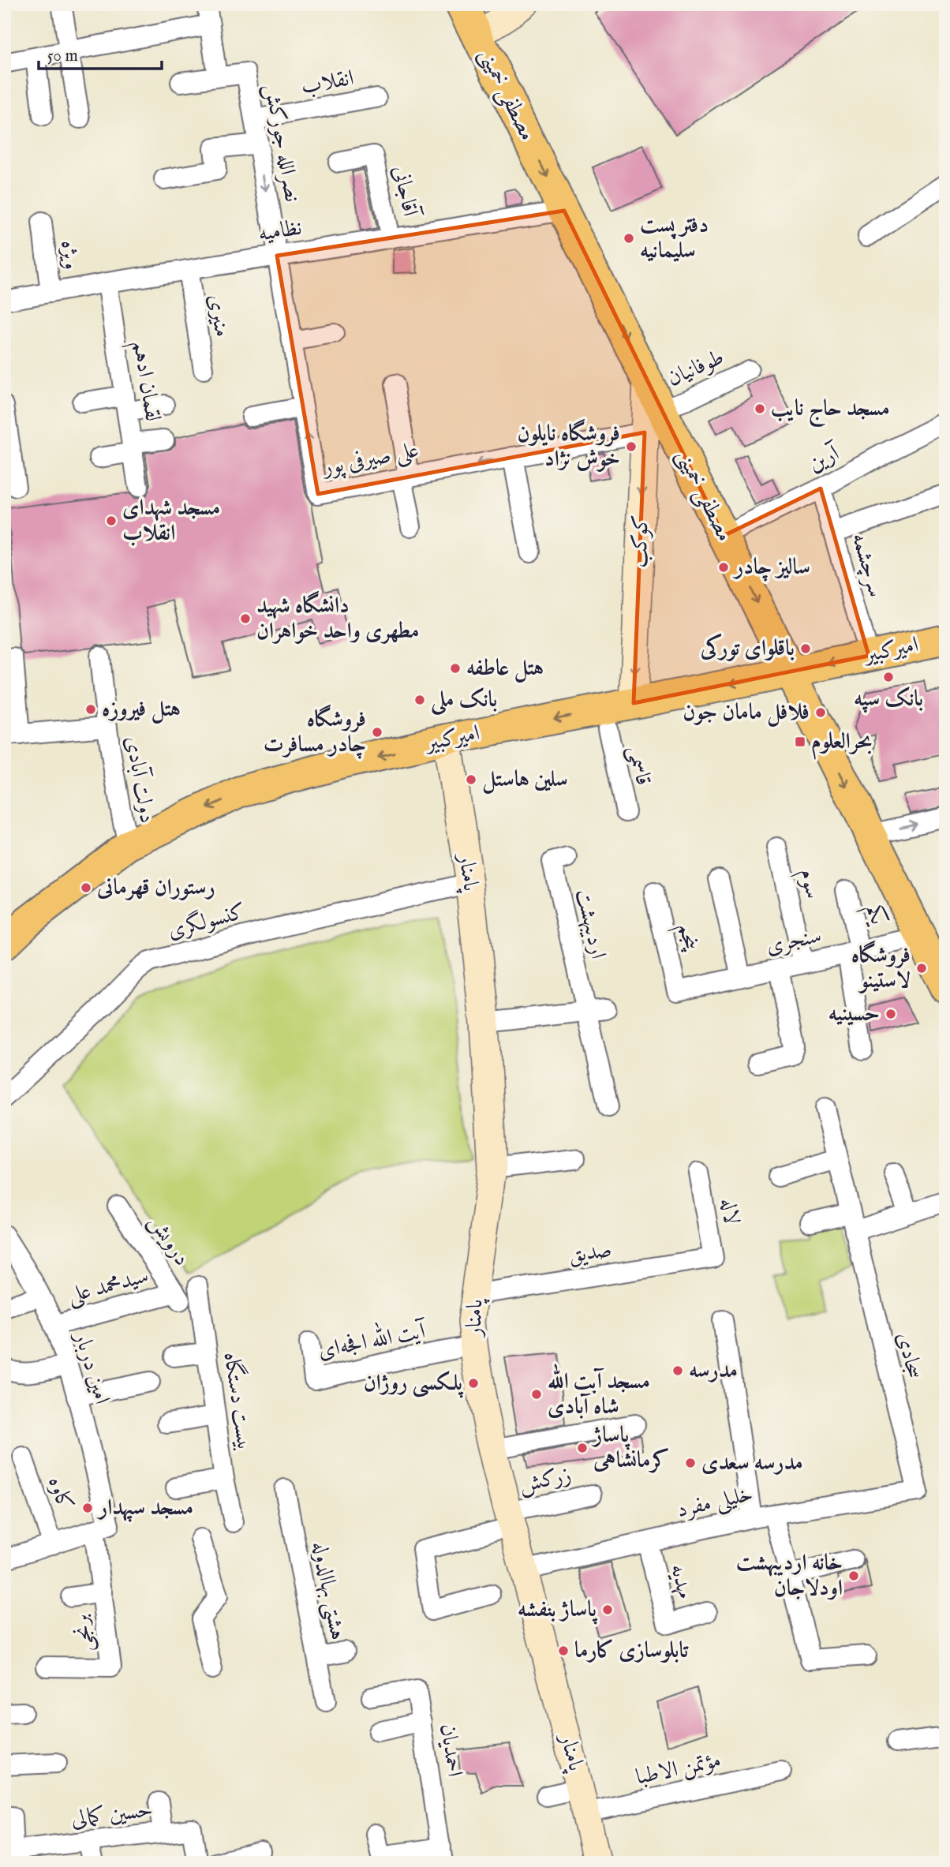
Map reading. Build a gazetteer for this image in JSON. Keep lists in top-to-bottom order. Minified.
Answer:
{"streets":{"main road":["مصطفی خمینی","امیرکبیر"],"street":["انقلاب","نصرالله جورکش","آقاجانی","نظامیه","ویژه","منیری","طوفانیان","لقمان ادهم","علی صیرفی پور","آرین","کوکب","سرچشمه","قاسمی","دولت آبادی","پامنار","سوم","یکم","کنسولگری","اردیبهشت","پنجم","سنجری","لاله","درویش","صدیق","سیدمحمد علی","آیت الله افجه‌ای","سجادی","امین دربار","بیست دستگاه","زرکش","کاوه","خلیلی مفرد","مهدیه","هشتی بهاالدوله","برنجی","احمدیان","مؤتمن الاطبا","حسین کمالی"]},"crossings":[["انقلاب","نصرالله جورکش"],["مصطفی خمینی","نظامیه"],["مصطفی خمینی","طوفانیان"],["مصطفی خمینی","علی صیرفی پور"],["مصطفی خمینی","آرین"],["مصطفی خمینی","کوکب"],["مصطفی خمینی","امیرکبیر"],["مصطفی خمینی","سنجری"],["نصرالله جورکش","نظامیه"],["نصرالله جورکش","علی صیرفی پور"],["آقاجانی","نظامیه"],["نظامیه","ویژه"],["نظامیه","منیری"],["نظامیه","لقمان ادهم"],["نظامیه","علی صیرفی پور"],["طوفانیان","علی صیرفی پور"],["طوفانیان","کوکب"],["علی صیرفی پور","کوکب"],["آرین","سرچشمه"],["کوکب","امیرکبیر"],["سرچشمه","امیرکبیر"],["امیرکبیر","دولت آبادی"],["امیرکبیر","پامنار"],["پامنار","کنسولگری"],["پامنار","صدیق"],["پامنار","آیت الله افجه‌ای"],["پامنار","زرکش"],["پامنار","خلیلی مفرد"],["پامنار","مؤتمن الاطبا"],["سوم","سنجری"],["یکم","سنجری"],["پنجم","سنجری"],["لاله","صدیق"],["درویش","سیدمحمد علی"],["سیدمحمد علی","امین دربار"],["سجادی","خلیلی مفرد"],["امین دربار","برنجی"],["خلیلی مفرد","مهدیه"]],"one_way":["مصطفی خمینی","نصرالله جورکش","امیرکبیر"],"places":{"other":["دفتر پست سلیمانیه","مسجد حاج نایب","فروشگاه نایلون خوش نژاد","مسجد شهدای انقلاب","سالیز چادر","دانشگاه شهید مطهری واحد خواهران","باقلوای تورکی","هتل عاطفه","بانک سپه","بانک ملی","هتل فیروزه","فلافل مامان جون","فروشگاه چادر مسافرت","سلین هاستل","رستوران قهرمانی","فروشگاه لاستینو","حسینیه","مدرسه","پلکسی روژان","مسجد آیت الله شاه آبادی","پاساژ کرمانشاهی","مدرسه سعدی","مسجد سپهدار","خانه اردیبهشت اودلاجان","پاساژ بنفشه","تابلوسازی کارما"],"transit":["بحرالعلوم"]},"scale_bar":"50 m"}
